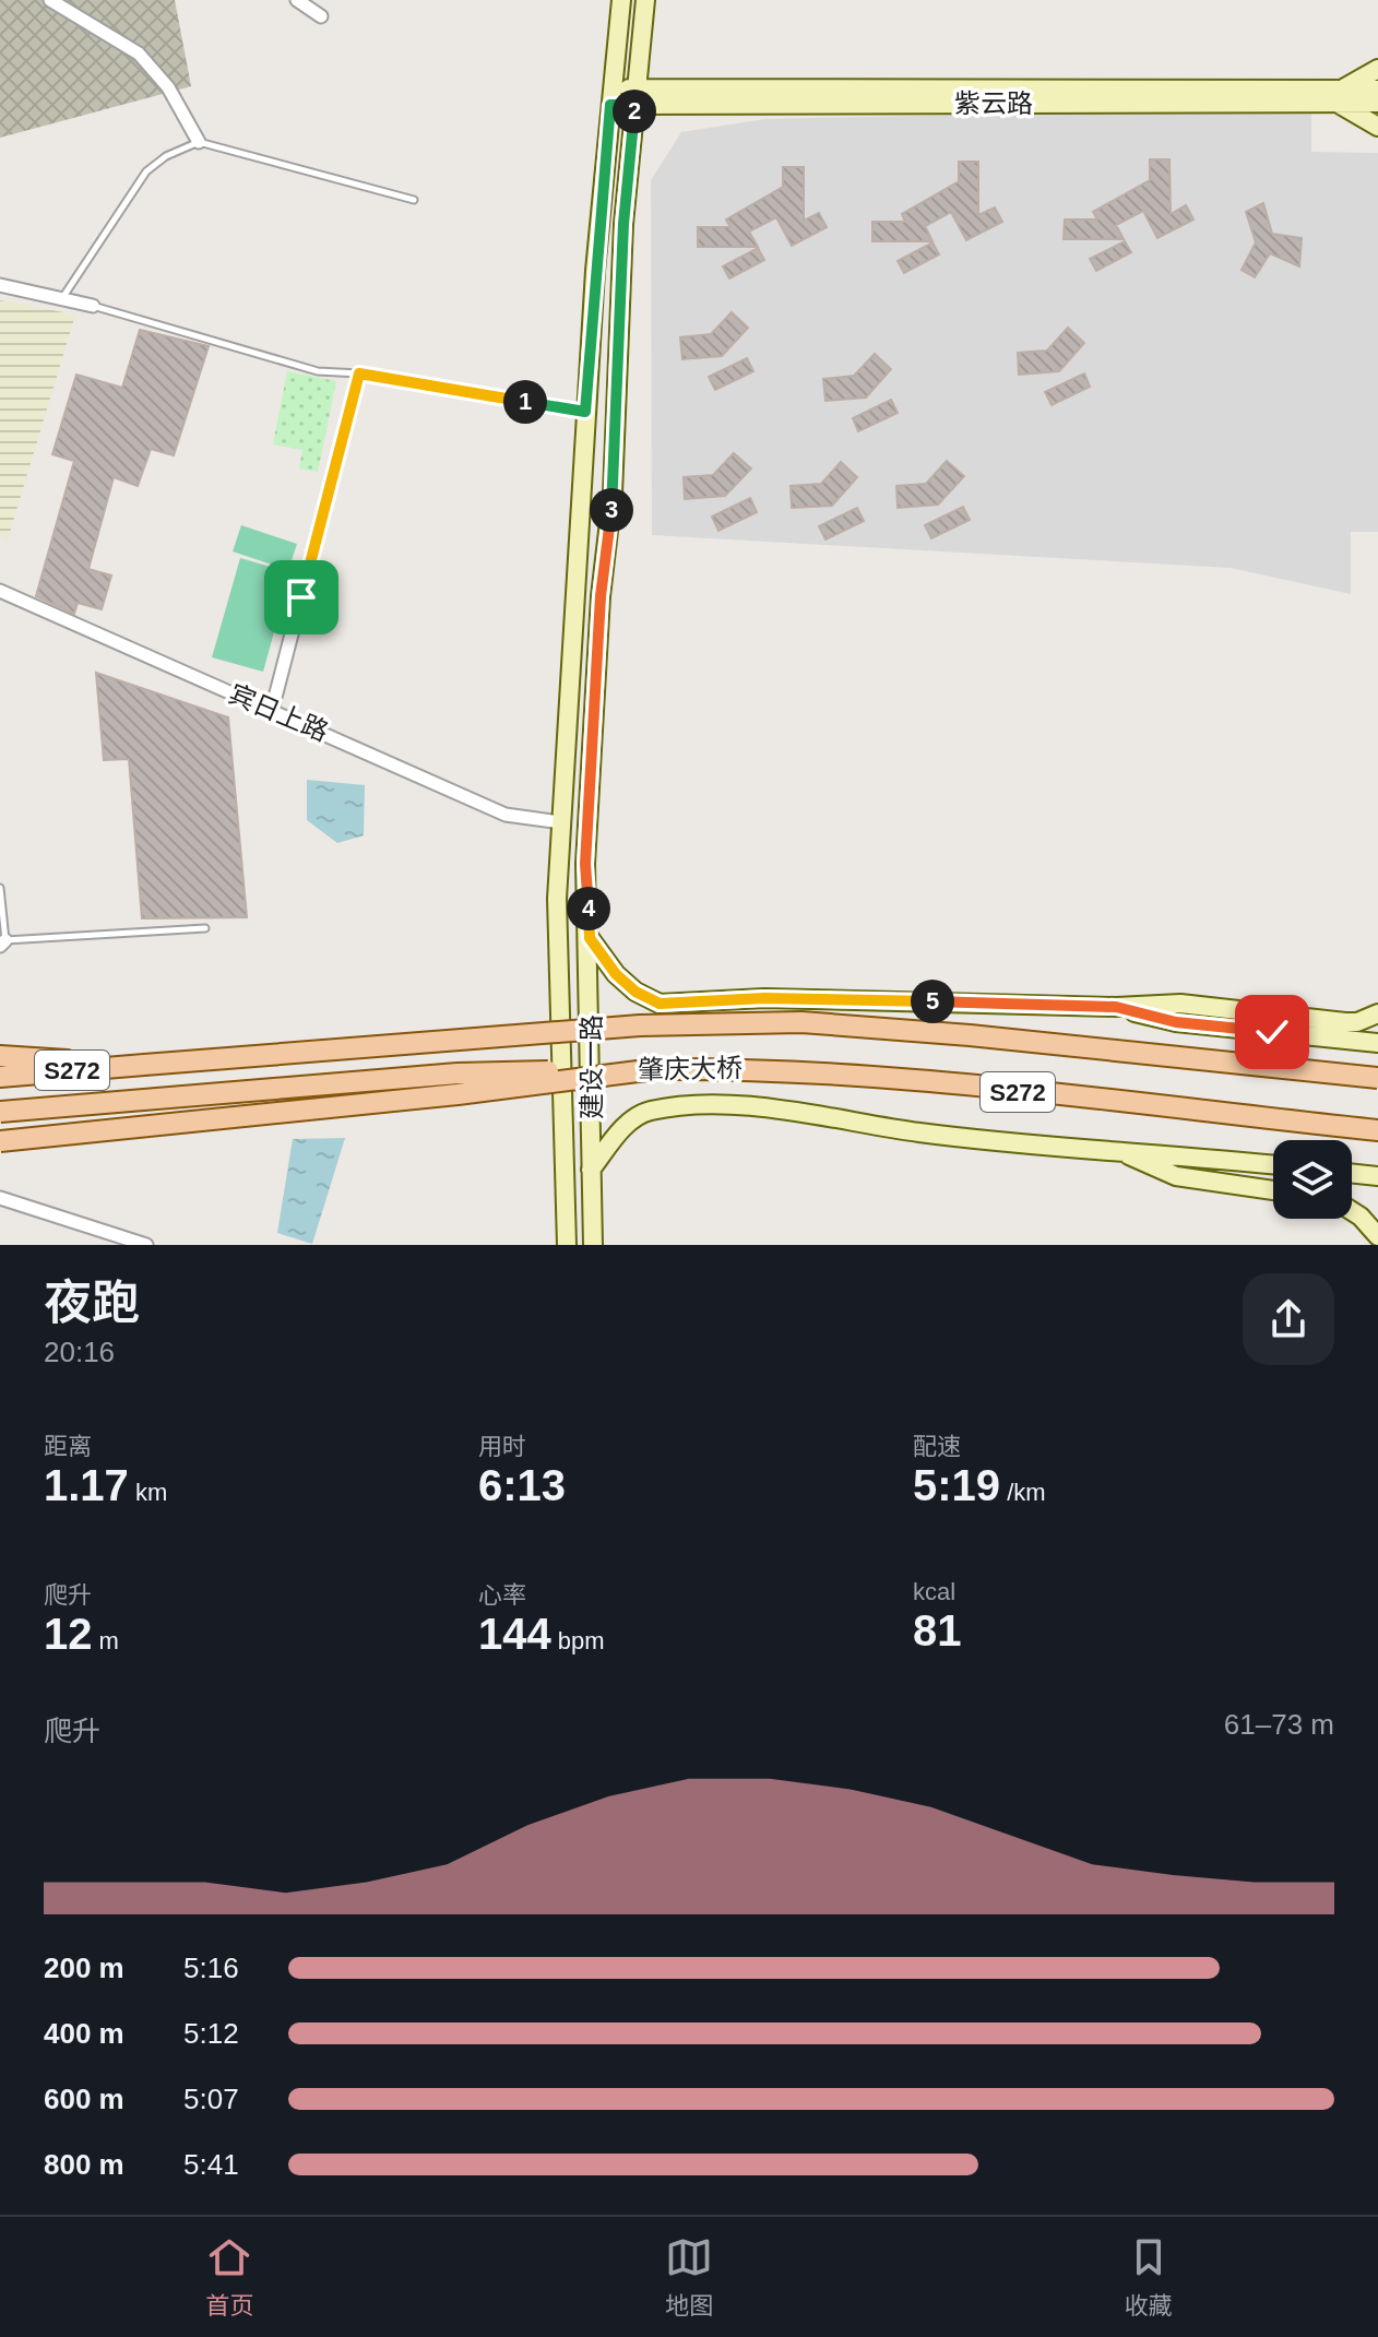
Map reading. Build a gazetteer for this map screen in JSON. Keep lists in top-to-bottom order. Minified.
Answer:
{"streets":{"main road":["肇庆大桥","S272"],"street":["紫云路","宾日上路","建设一路"]},"crossings":[["紫云路","建设一路"],["宾日上路","建设一路"]],"page":{"pins":["2","1","3","4","5"],"heading":["夜跑","20:16"],"stats":[["距离","1.17 km"],["用时","6:13"],["配速","5:19 /km"],["爬升","12 m"],["心率","144 bpm"],["kcal","81"]],"chart":["爬升","61–73 m"],"list":[{"name":"200 m","note":"5:16"},{"name":"400 m","note":"5:12"},{"name":"600 m","note":"5:07"},{"name":"800 m","note":"5:41"}],"tabs":["首页","地图","收藏"]}}
